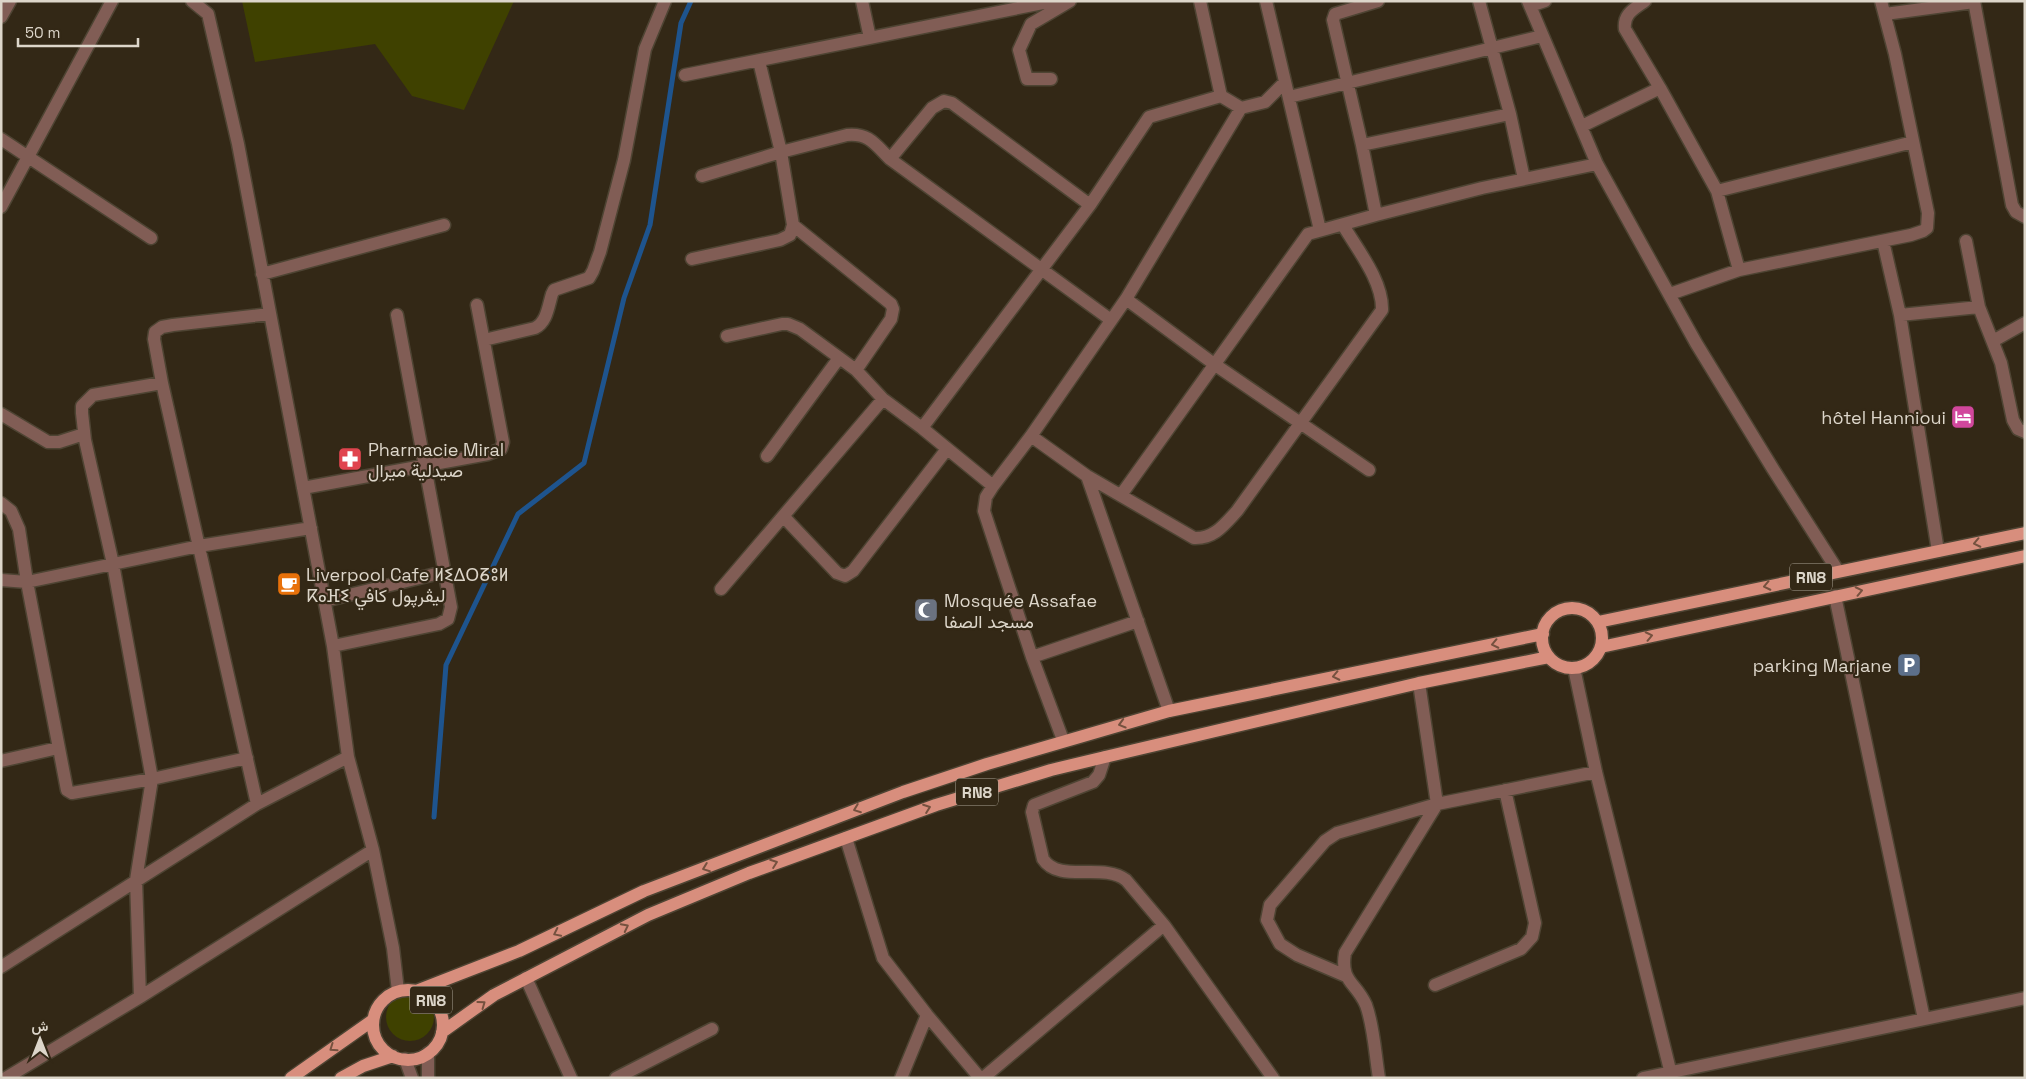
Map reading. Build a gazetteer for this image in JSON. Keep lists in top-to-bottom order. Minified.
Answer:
{"streets":{"main road":["RN8"]},"places":{"hotel":["hôtel Hannioui"],"pharmacy":["Pharmacie Miral صيدلية ميرال"],"cafe":["Liverpool Cafe ⵍⵉⵠⵔⵒⵓⵍ ⴽⴰⴼⵉ ليڤرپول كافي"],"mosque":["Mosquée Assafae مسجد الصفا"],"parking":["parking Marjane"]},"scale_bar":"50 m","north":"top"}
